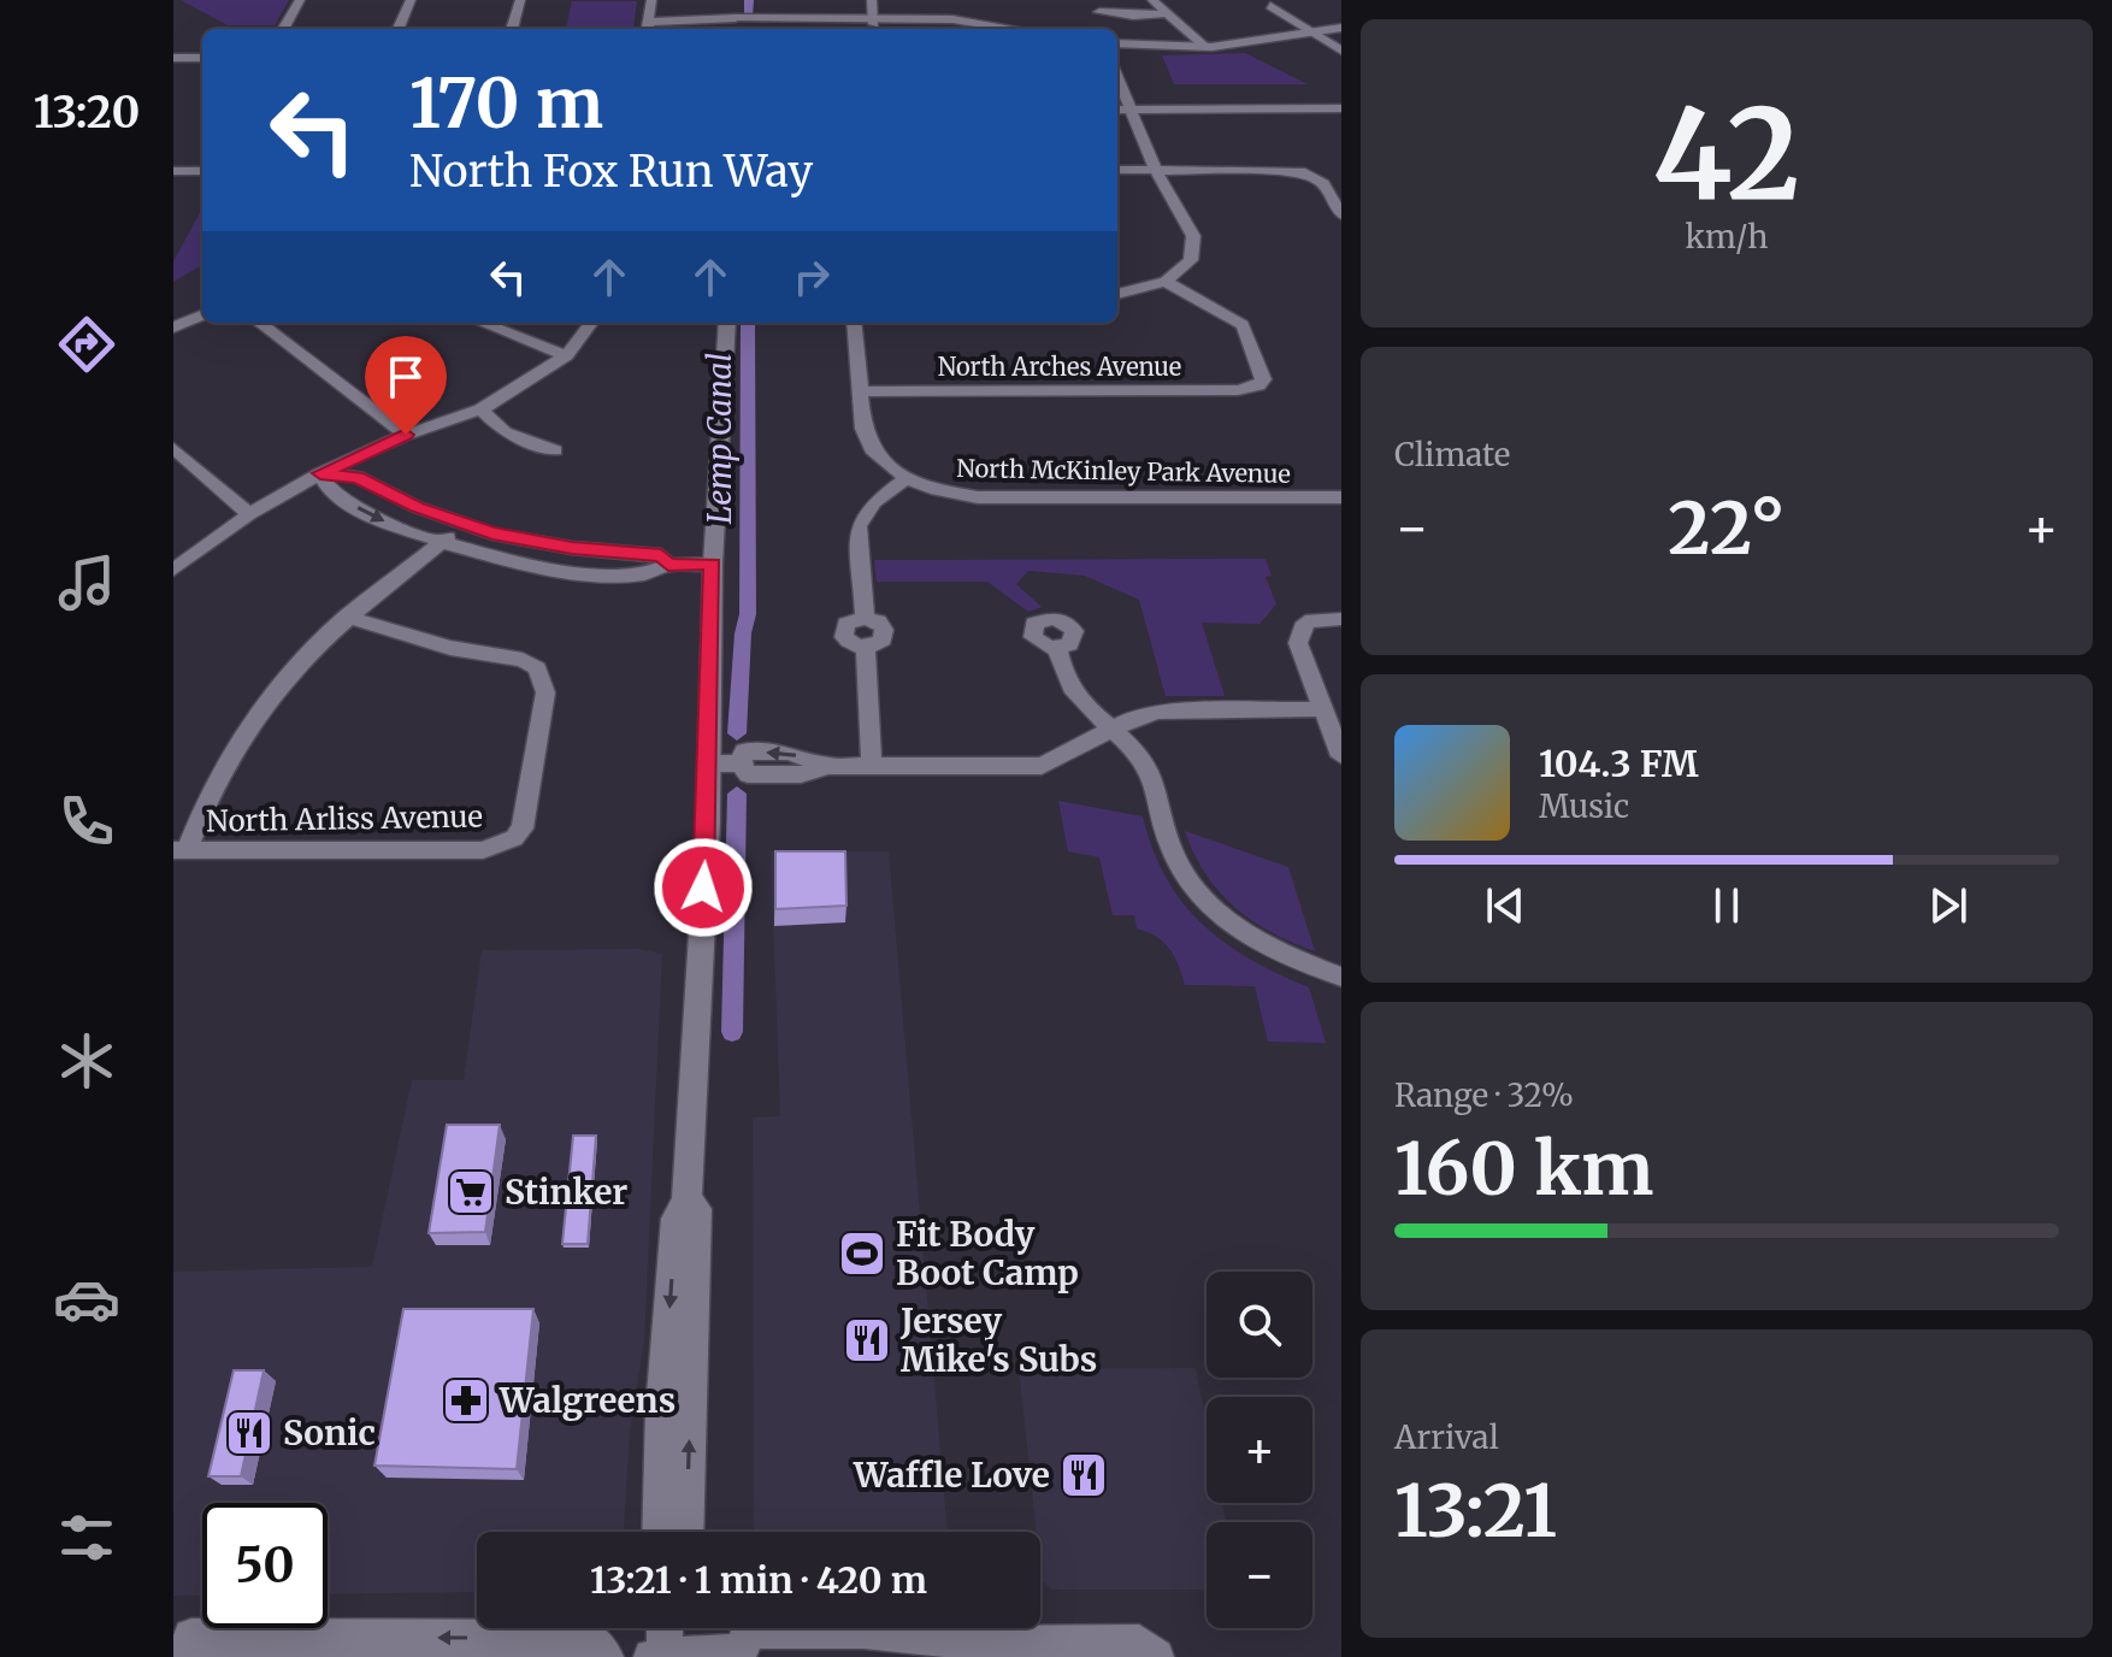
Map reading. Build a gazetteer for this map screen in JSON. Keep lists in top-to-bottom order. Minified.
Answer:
{"streets":{"street":["North Arches Avenue","North McKinley Park Avenue","North Arliss Avenue"]},"water":["Lemp Canal"],"places":{"supermarket":["Stinker"],"sports":["Fit Body Boot Camp"],"restaurant":["Jersey Mike's Subs","Sonic","Waffle Love"],"pharmacy":["Walgreens"]},"page":{"tabs":"13:20","tile":[["42","km/h"],"Climate",["Range · 32%","160 km"],["Arrival","13:21"]],"turn":["170 m","North Fox Run Way"],"heat":["−","22°","+"],"song":["104.3 FM","Music"],"map_buttons":["+","−"],"limit":"50","trip":"13:21 · 1 min · 420 m"}}
